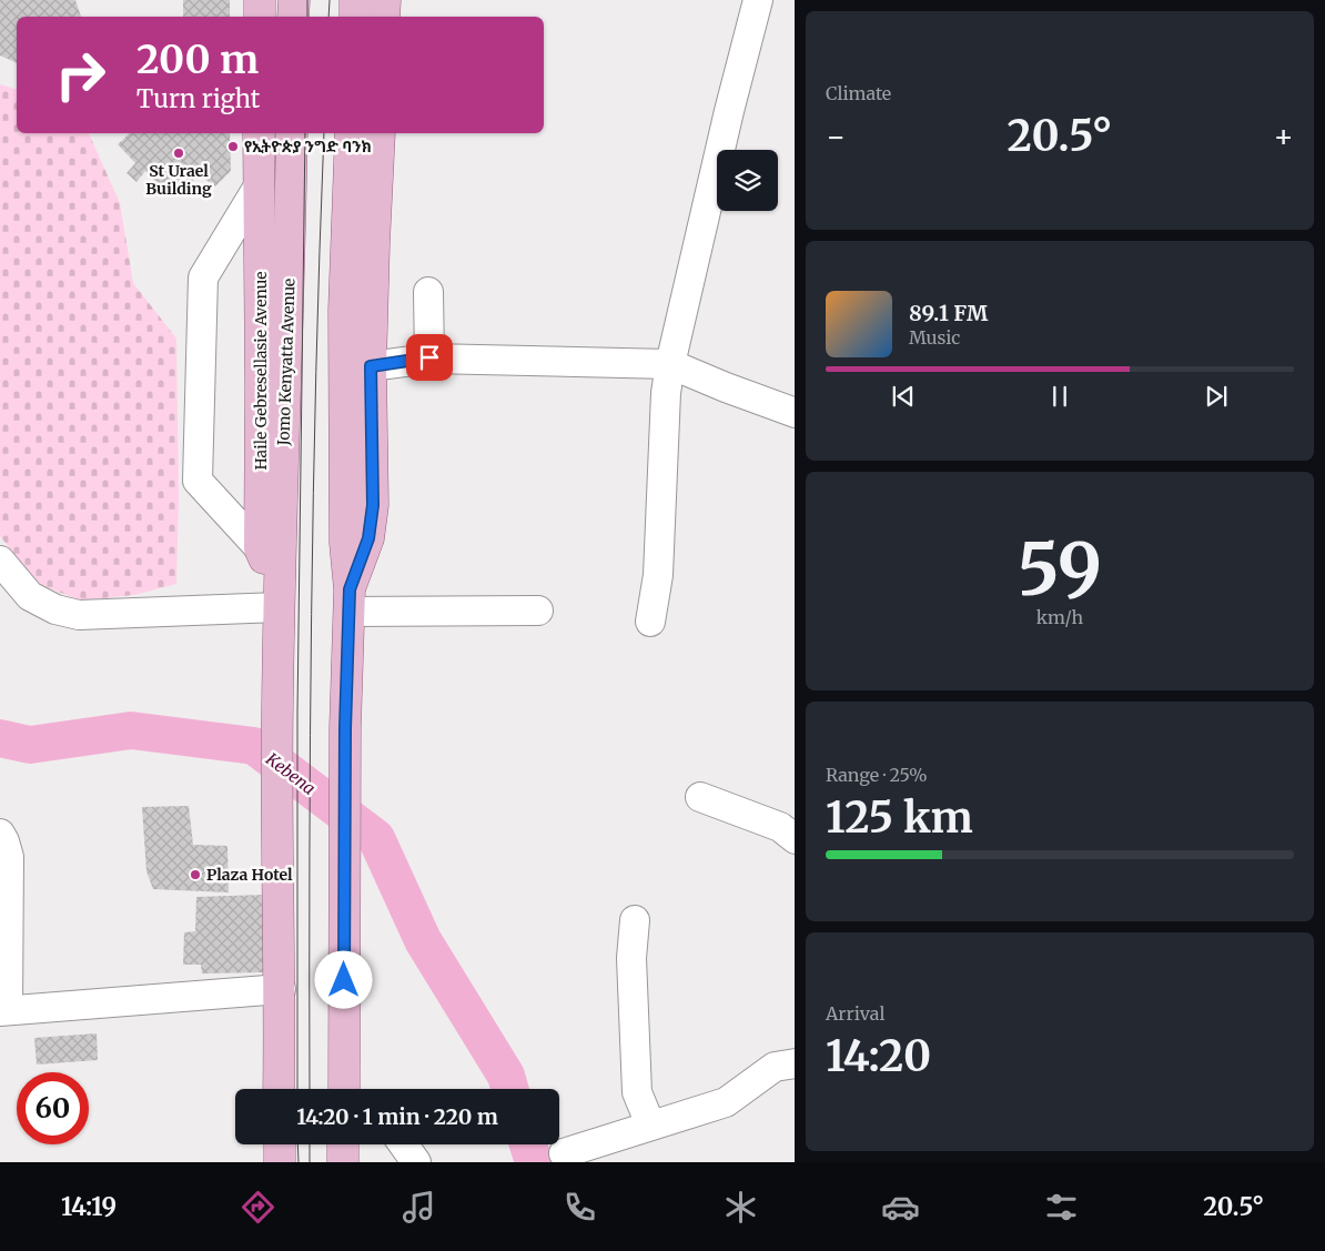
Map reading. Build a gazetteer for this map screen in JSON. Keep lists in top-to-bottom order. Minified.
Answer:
{"streets":{"main road":["Jomo Kenyatta Avenue","Haile Gebresellasie Avenue"]},"crossings":[["Jomo Kenyatta Avenue","Haile Gebresellasie Avenue"]],"water":["Kebena"],"places":["የኢትዮጵያ ንግድ ባንክ","St Urael Building","Plaza Hotel"],"page":{"tile":["Climate",["59","km/h"],["Range · 25%","125 km"],["Arrival","14:20"]],"turn":["200 m","Turn right"],"heat":["−","20.5°","+"],"song":["89.1 FM","Music"],"limit":"60","trip":"14:20 · 1 min · 220 m","tabs":["14:19","20.5°"]}}
